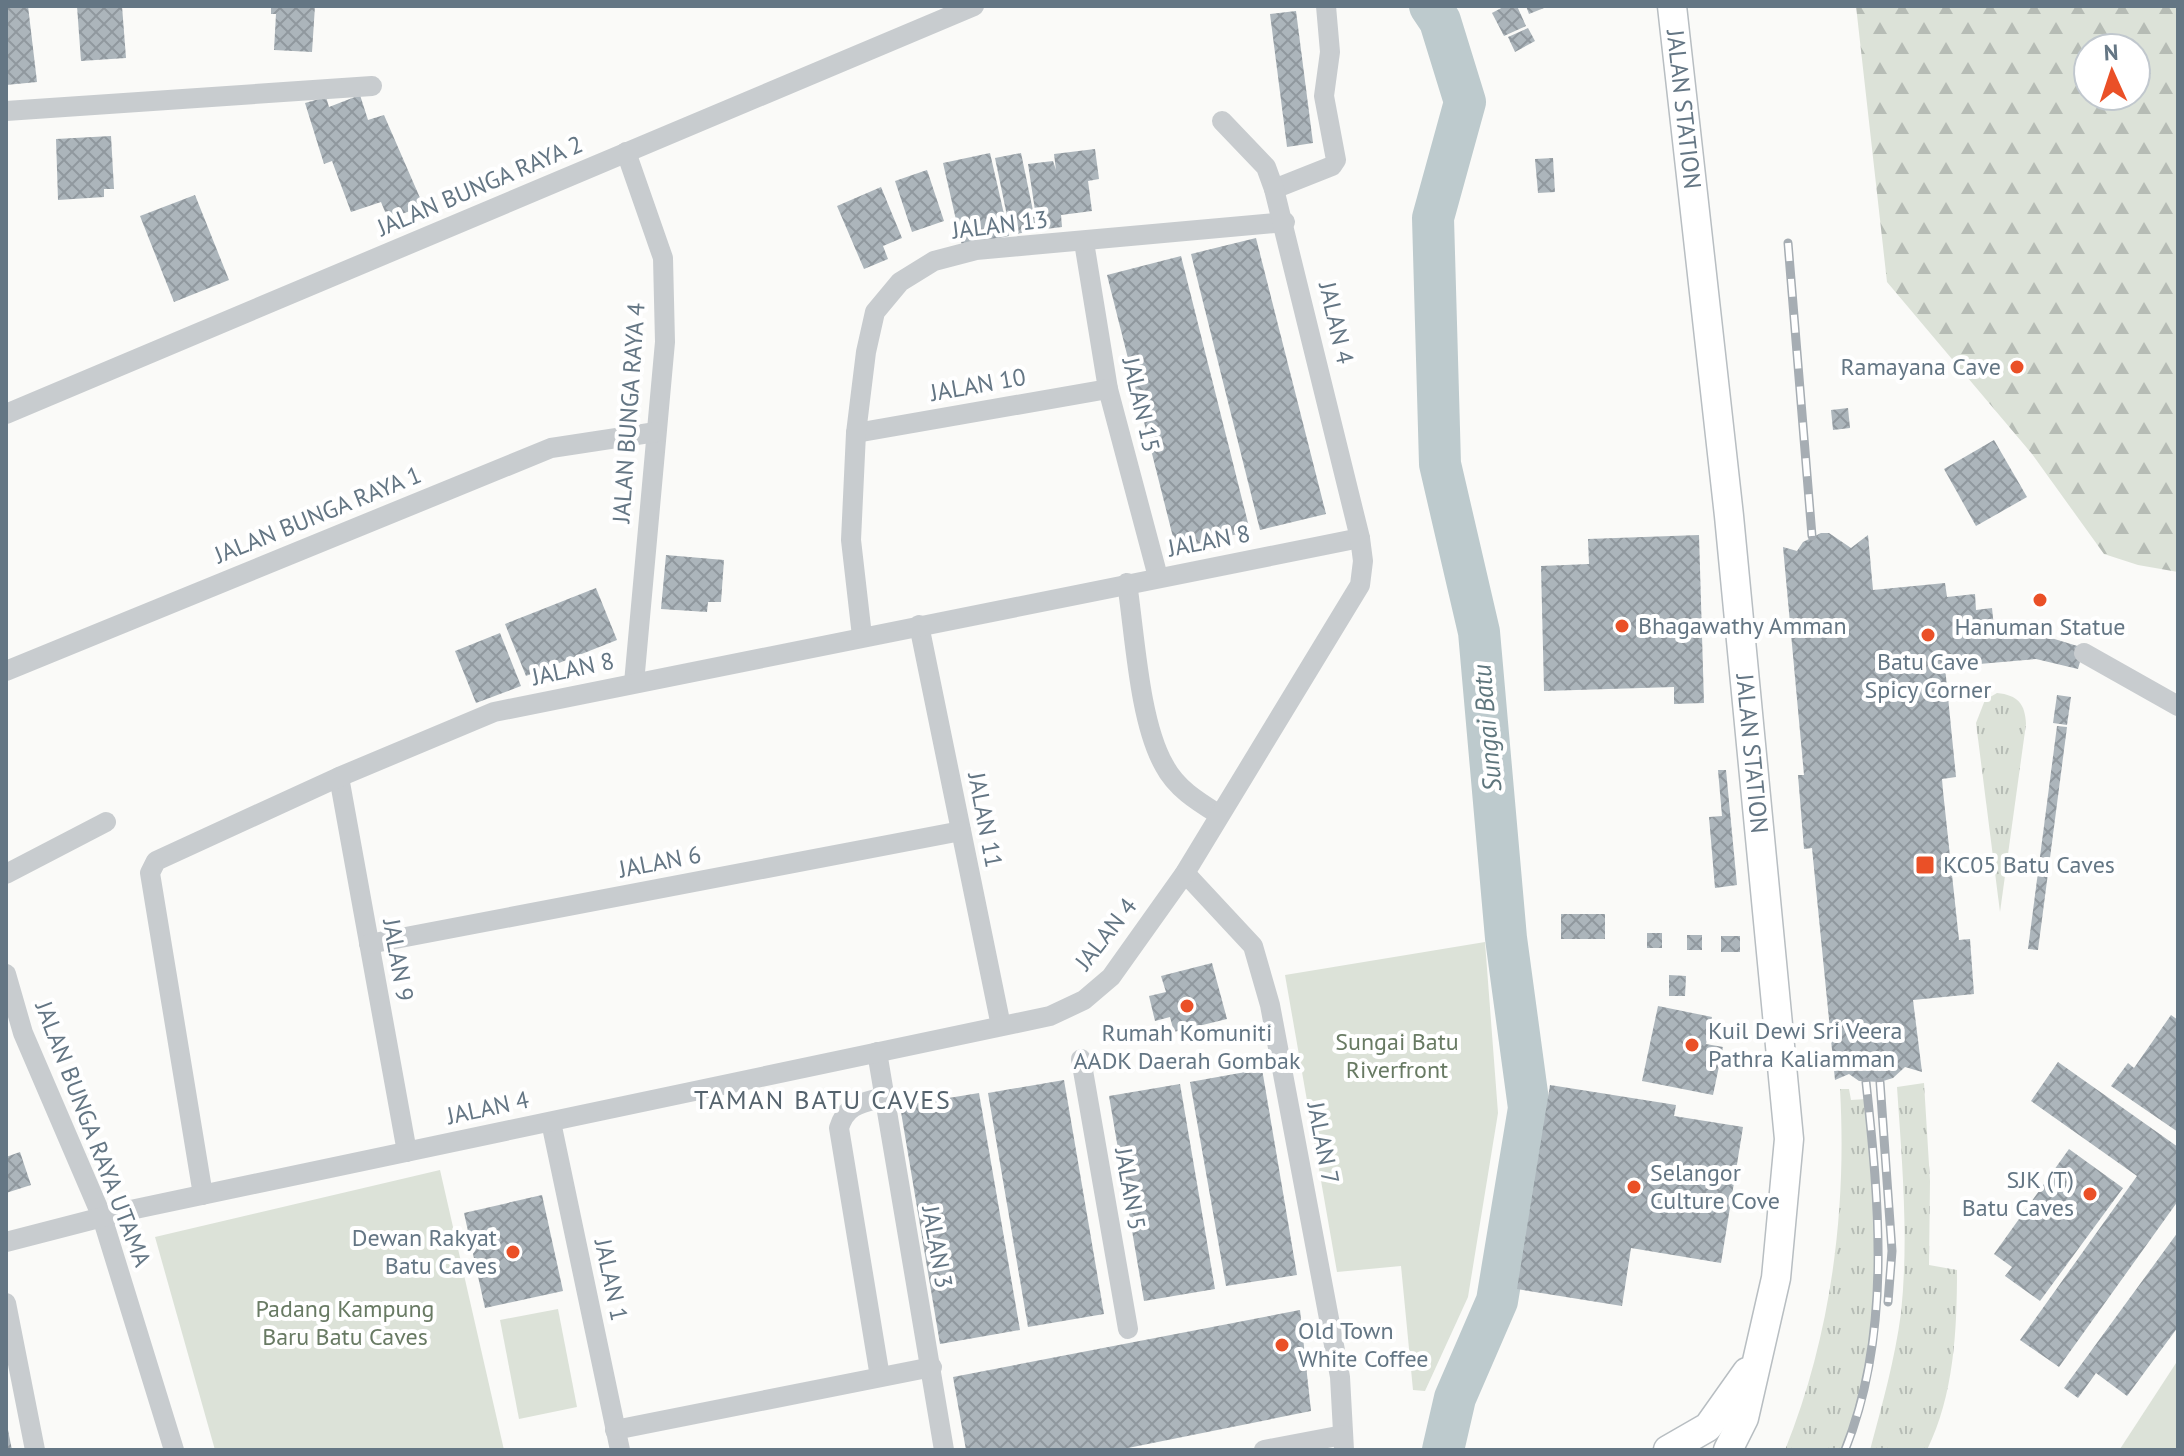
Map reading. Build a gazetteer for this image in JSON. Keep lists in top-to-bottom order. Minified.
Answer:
{"streets":{"street":["JALAN STATION","JALAN BUNGA RAYA 2","JALAN 13","JALAN 4","JALAN 10","JALAN 15","JALAN BUNGA RAYA 4","JALAN BUNGA RAYA 1","JALAN 8","JALAN 11","JALAN 6","JALAN 9","JALAN BUNGA RAYA UTAMA","JALAN 7","JALAN 5","JALAN 3","JALAN 1"]},"crossings":[["JALAN BUNGA RAYA 2","JALAN BUNGA RAYA 4"],["JALAN 13","JALAN 4"],["JALAN 13","JALAN 10"],["JALAN 13","JALAN 15"],["JALAN 13","JALAN 8"],["JALAN 4","JALAN 8"],["JALAN 4","JALAN 11"],["JALAN 4","JALAN 9"],["JALAN 4","JALAN BUNGA RAYA UTAMA"],["JALAN 4","JALAN 7"],["JALAN 4","JALAN 3"],["JALAN 4","JALAN 1"],["JALAN 10","JALAN 15"],["JALAN 15","JALAN 8"],["JALAN BUNGA RAYA 4","JALAN BUNGA RAYA 1"],["JALAN BUNGA RAYA 4","JALAN 8"],["JALAN 8","JALAN 11"],["JALAN 8","JALAN 9"],["JALAN 11","JALAN 6"],["JALAN 6","JALAN 9"]],"districts":["TAMAN BATU CAVES"],"water":["Sungai Batu"],"parks":["Sungai Batu Riverfront","Padang Kampung Baru Batu Caves"],"places":{"other":["Ramayana Cave","Hanuman Statue","Bhagawathy Amman","Batu Cave Spicy Corner","Rumah Komuniti AADK Daerah Gombak","Kuil Dewi Sri Veera Pathra Kaliamman","Selangor Culture Cove","SJK (T) Batu Caves","Dewan Rakyat Batu Caves","Old Town White Coffee"],"transit":["KC05 Batu Caves"]},"north":"top"}
